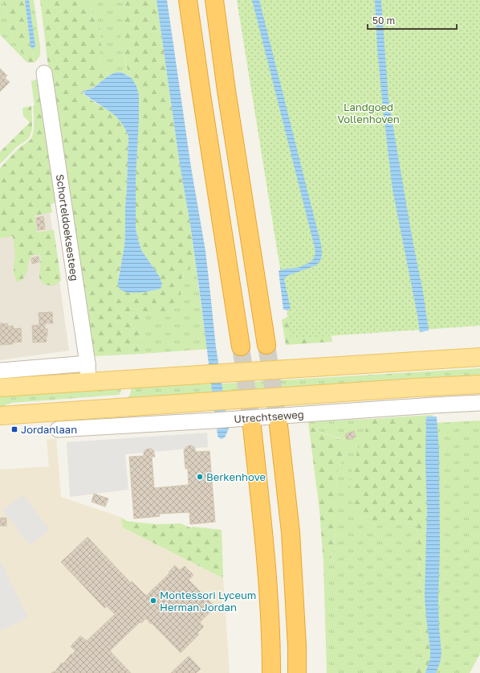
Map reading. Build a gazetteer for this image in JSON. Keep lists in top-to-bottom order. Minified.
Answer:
{"streets":{"main road":["Utrechtseweg"],"street":["Schorteldoeksesteeg"]},"parks":["Landgoed Vollenhoven"],"places":{"transit":["Jordanlaan"],"other":["Berkenhove","Montessori Lyceum Herman Jordan"]},"scale_bar":"50 m"}
